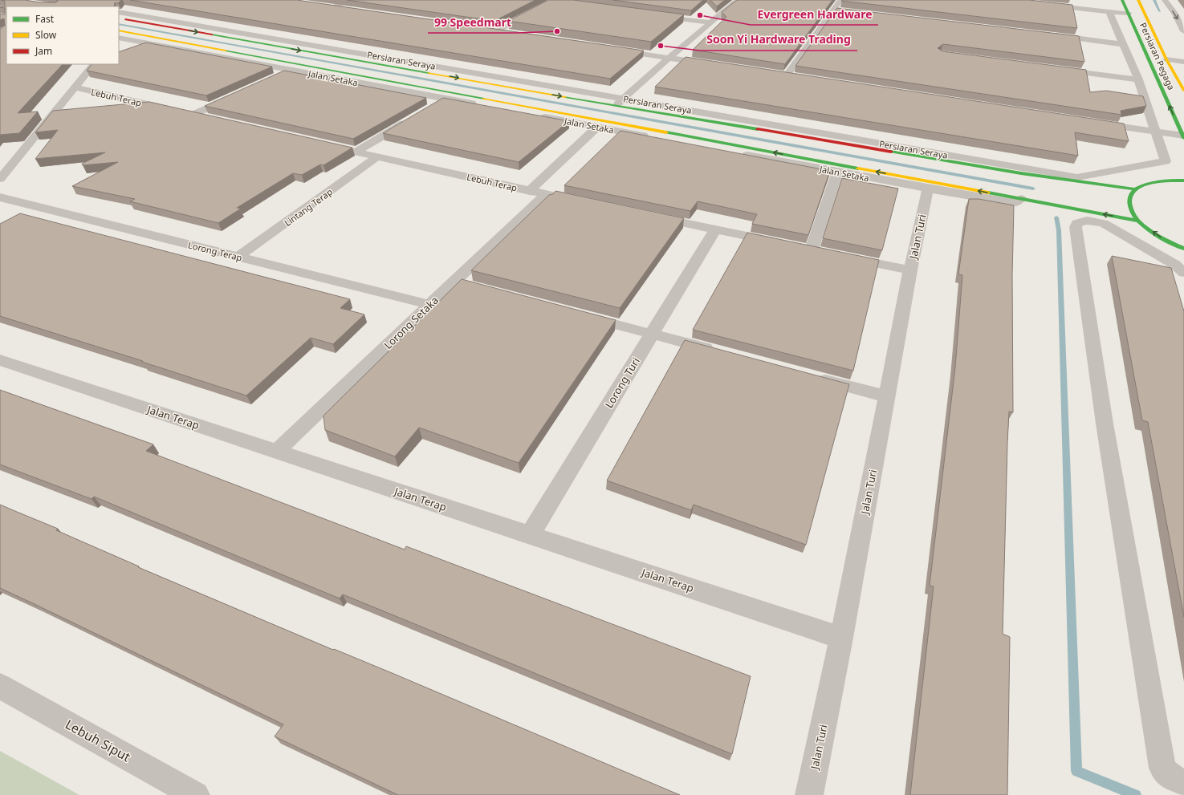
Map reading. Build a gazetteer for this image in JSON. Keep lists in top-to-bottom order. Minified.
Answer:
{"streets":{"main road":["Persiaran Pegaga","Persiaran Seraya"],"street":["Jalan Setaka","Lebuh Terap","Lintang Terap","Jalan Turi","Lorong Terap","Lorong Setaka","Lorong Turi","Jalan Terap","Lebuh Siput"]},"crossings":[["Jalan Setaka","Jalan Turi"],["Lebuh Terap","Lintang Terap"],["Lebuh Terap","Lorong Setaka"],["Lintang Terap","Lorong Terap"],["Jalan Turi","Jalan Terap"],["Lorong Terap","Lorong Setaka"],["Lorong Setaka","Jalan Terap"],["Lorong Turi","Jalan Terap"]],"places":["Evergreen Hardware","99 Speedmart","Soon Yi Hardware Trading"],"legend":["Fast","Slow","Jam"]}
